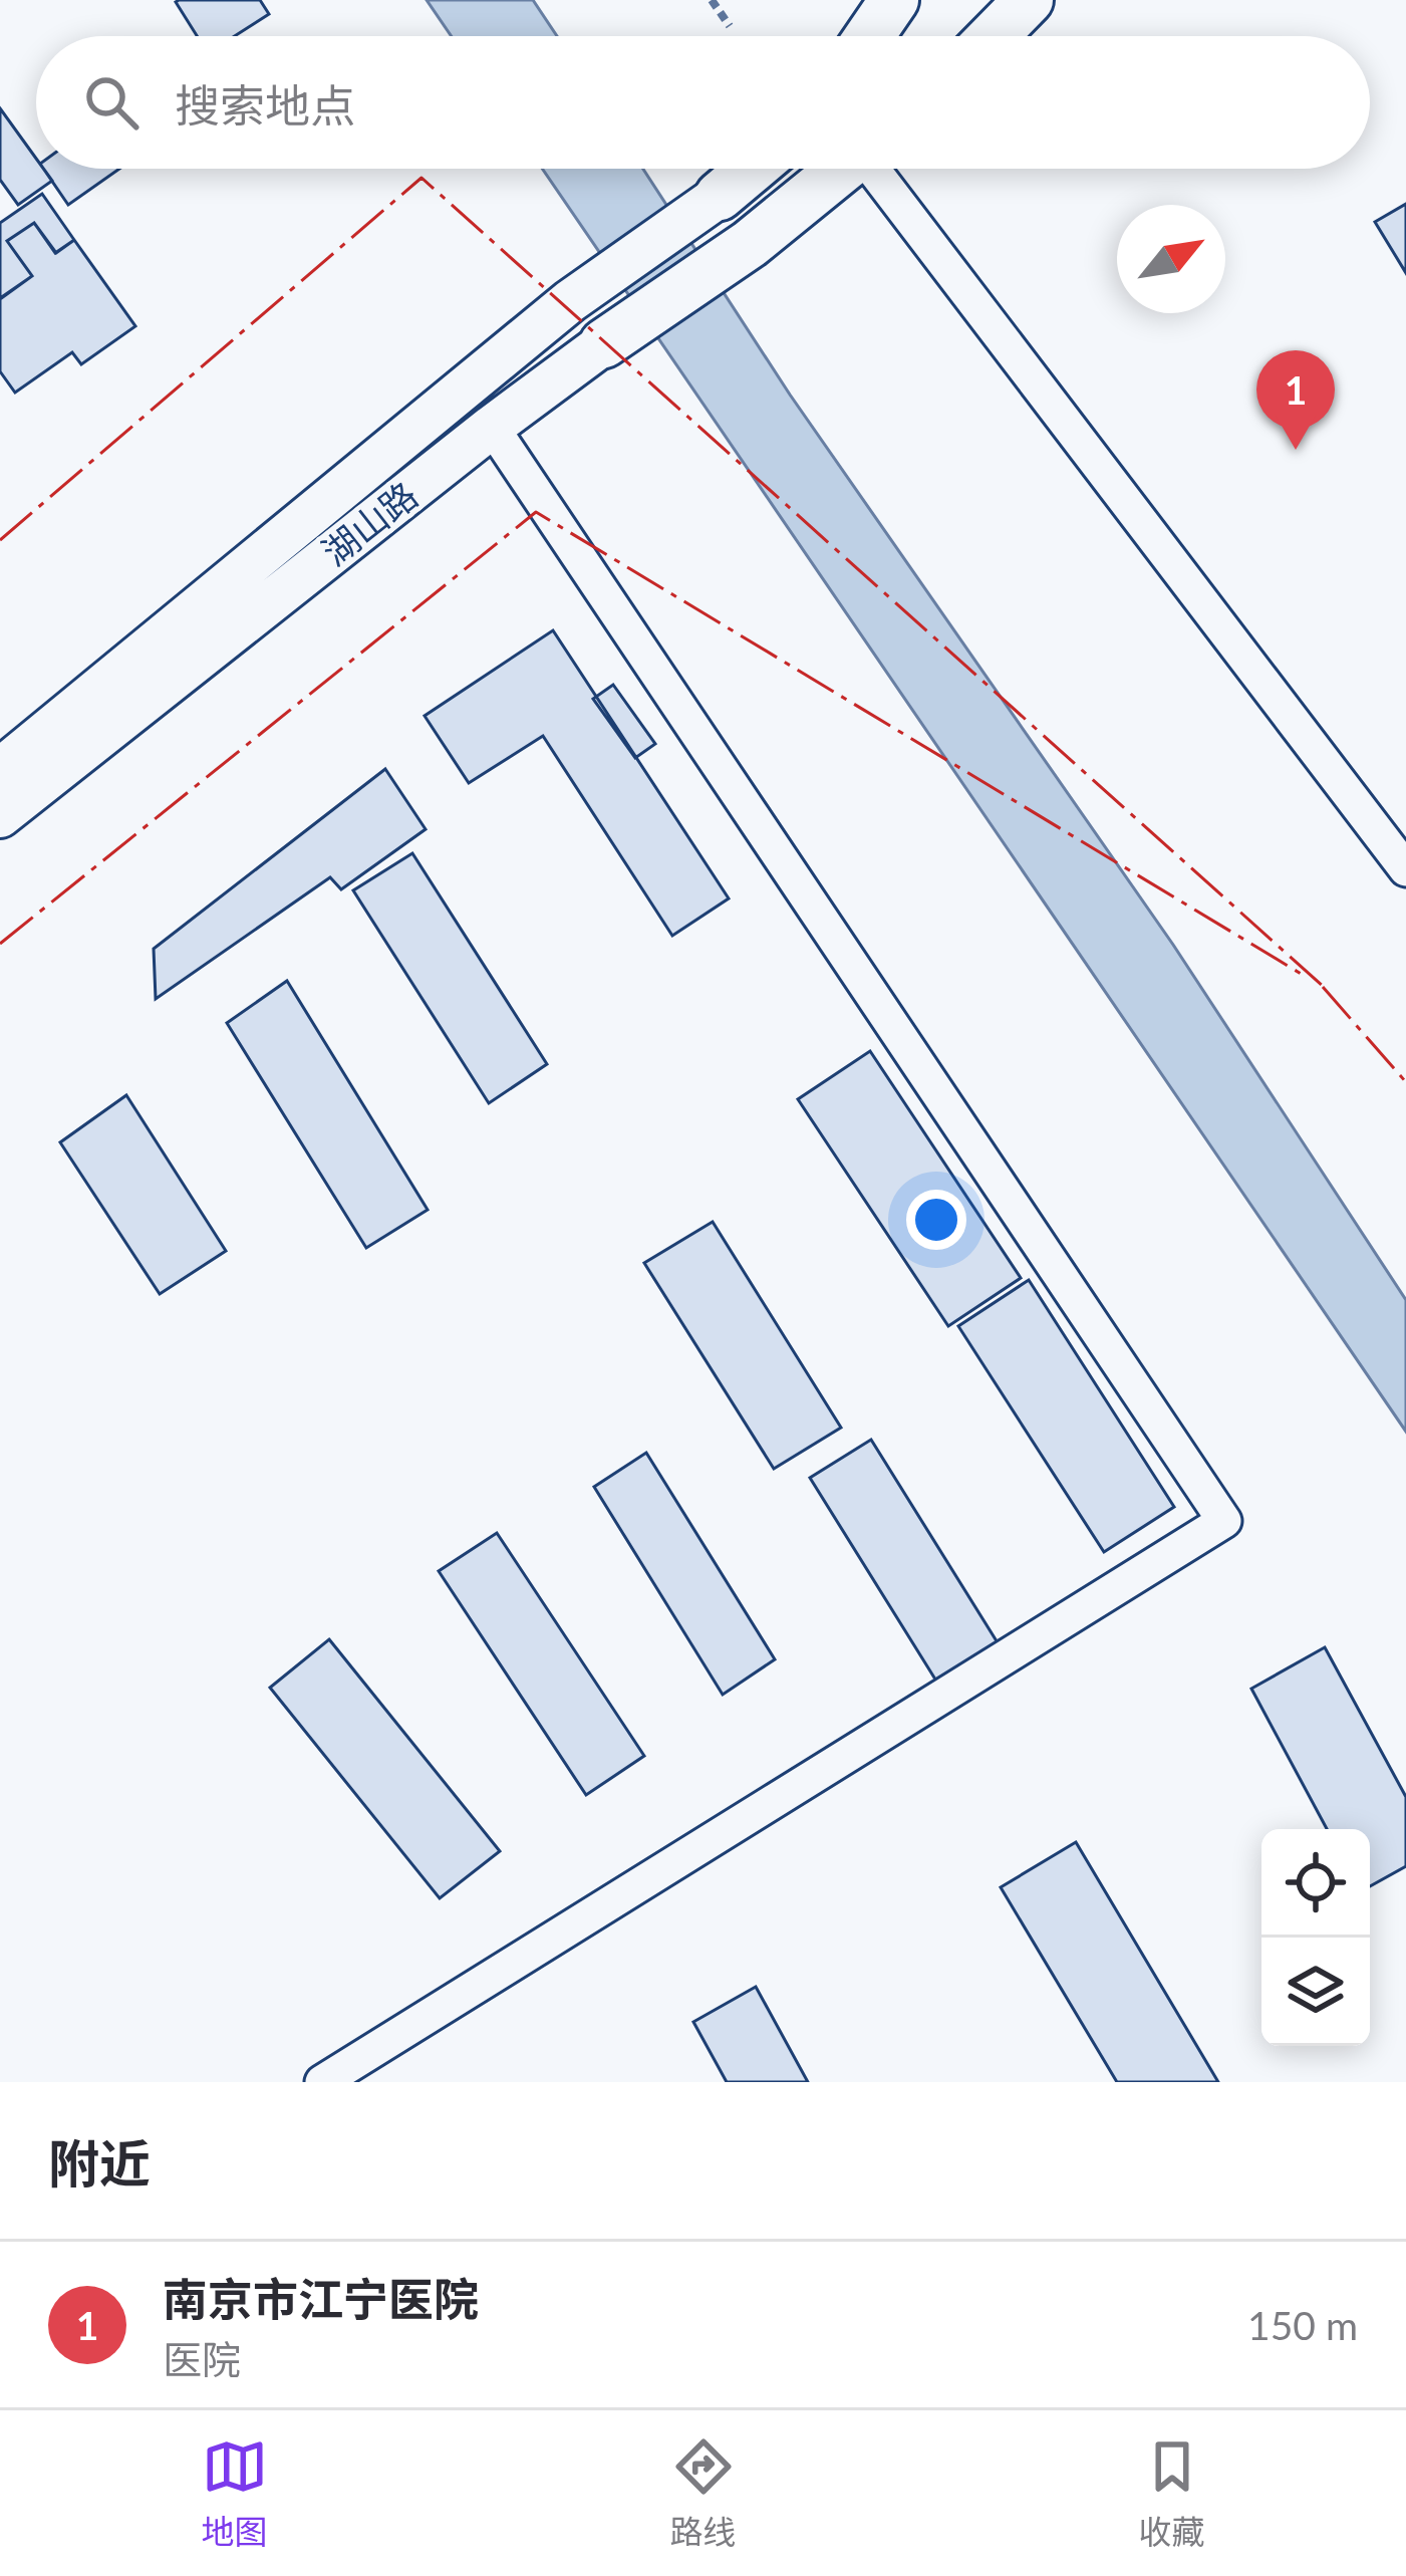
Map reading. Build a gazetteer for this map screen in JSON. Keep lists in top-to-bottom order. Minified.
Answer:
{"streets":{"main road":["湖山路"]},"north":"top right","page":{"search":"搜索地点","pins":"1","heading":"附近","list":[{"mark":"1","name":"南京市江宁医院","note":"医院","value":"150 m"}],"nav":["地图","路线","收藏"]}}
